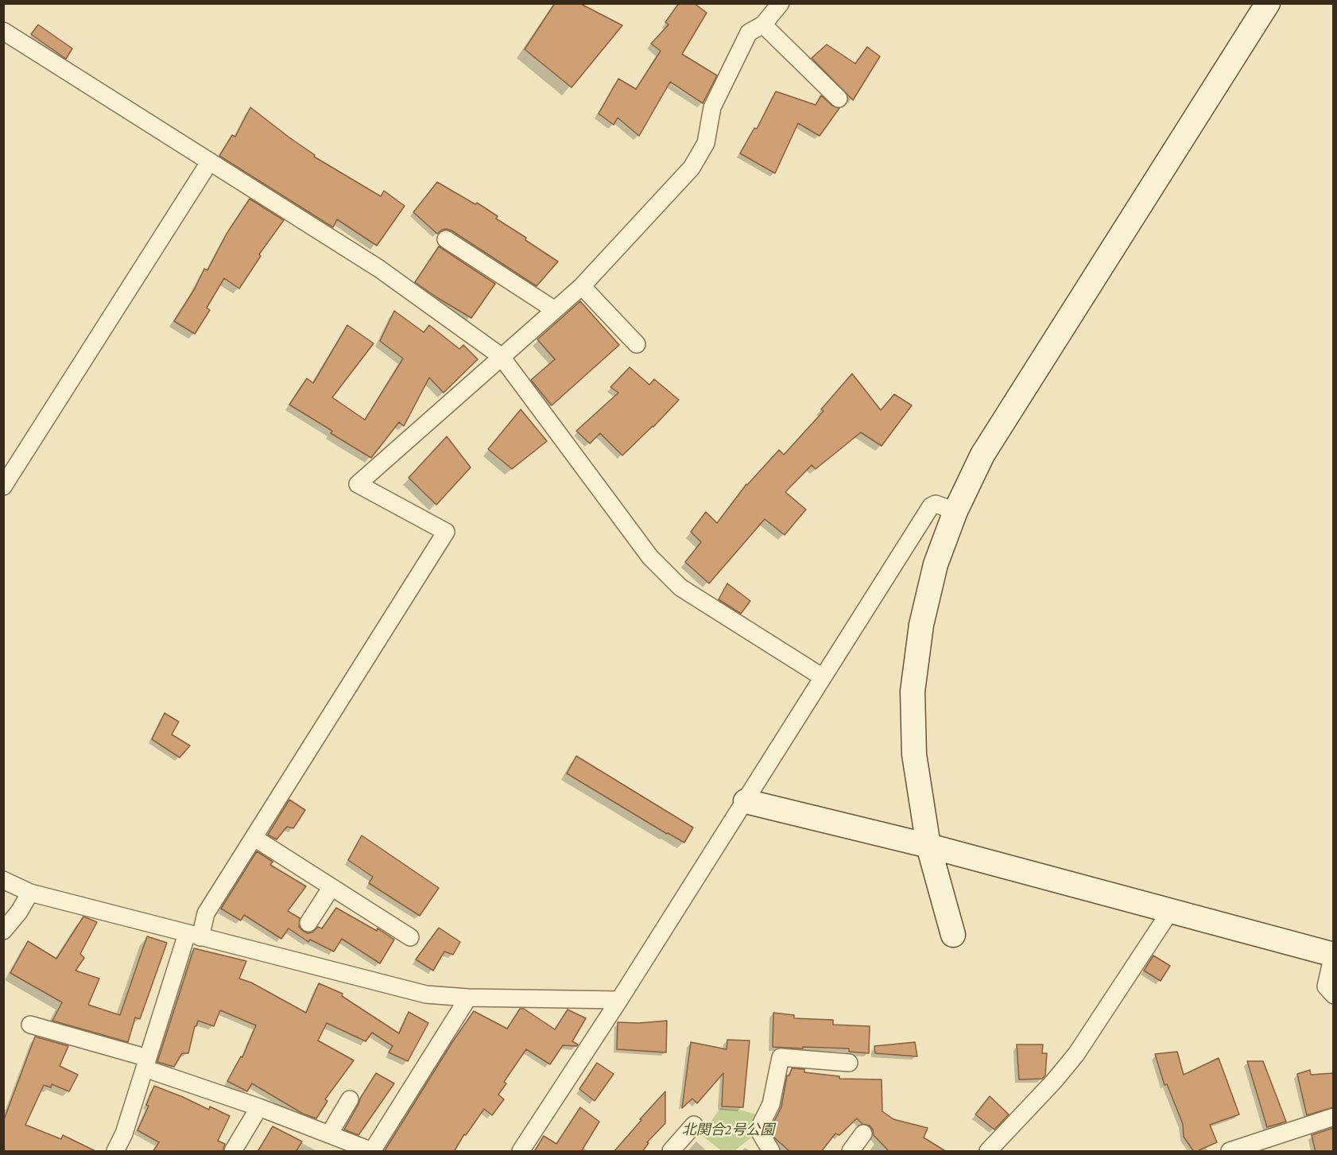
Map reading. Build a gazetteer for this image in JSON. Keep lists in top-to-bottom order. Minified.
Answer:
{"parks":["北関合2号公園"]}
